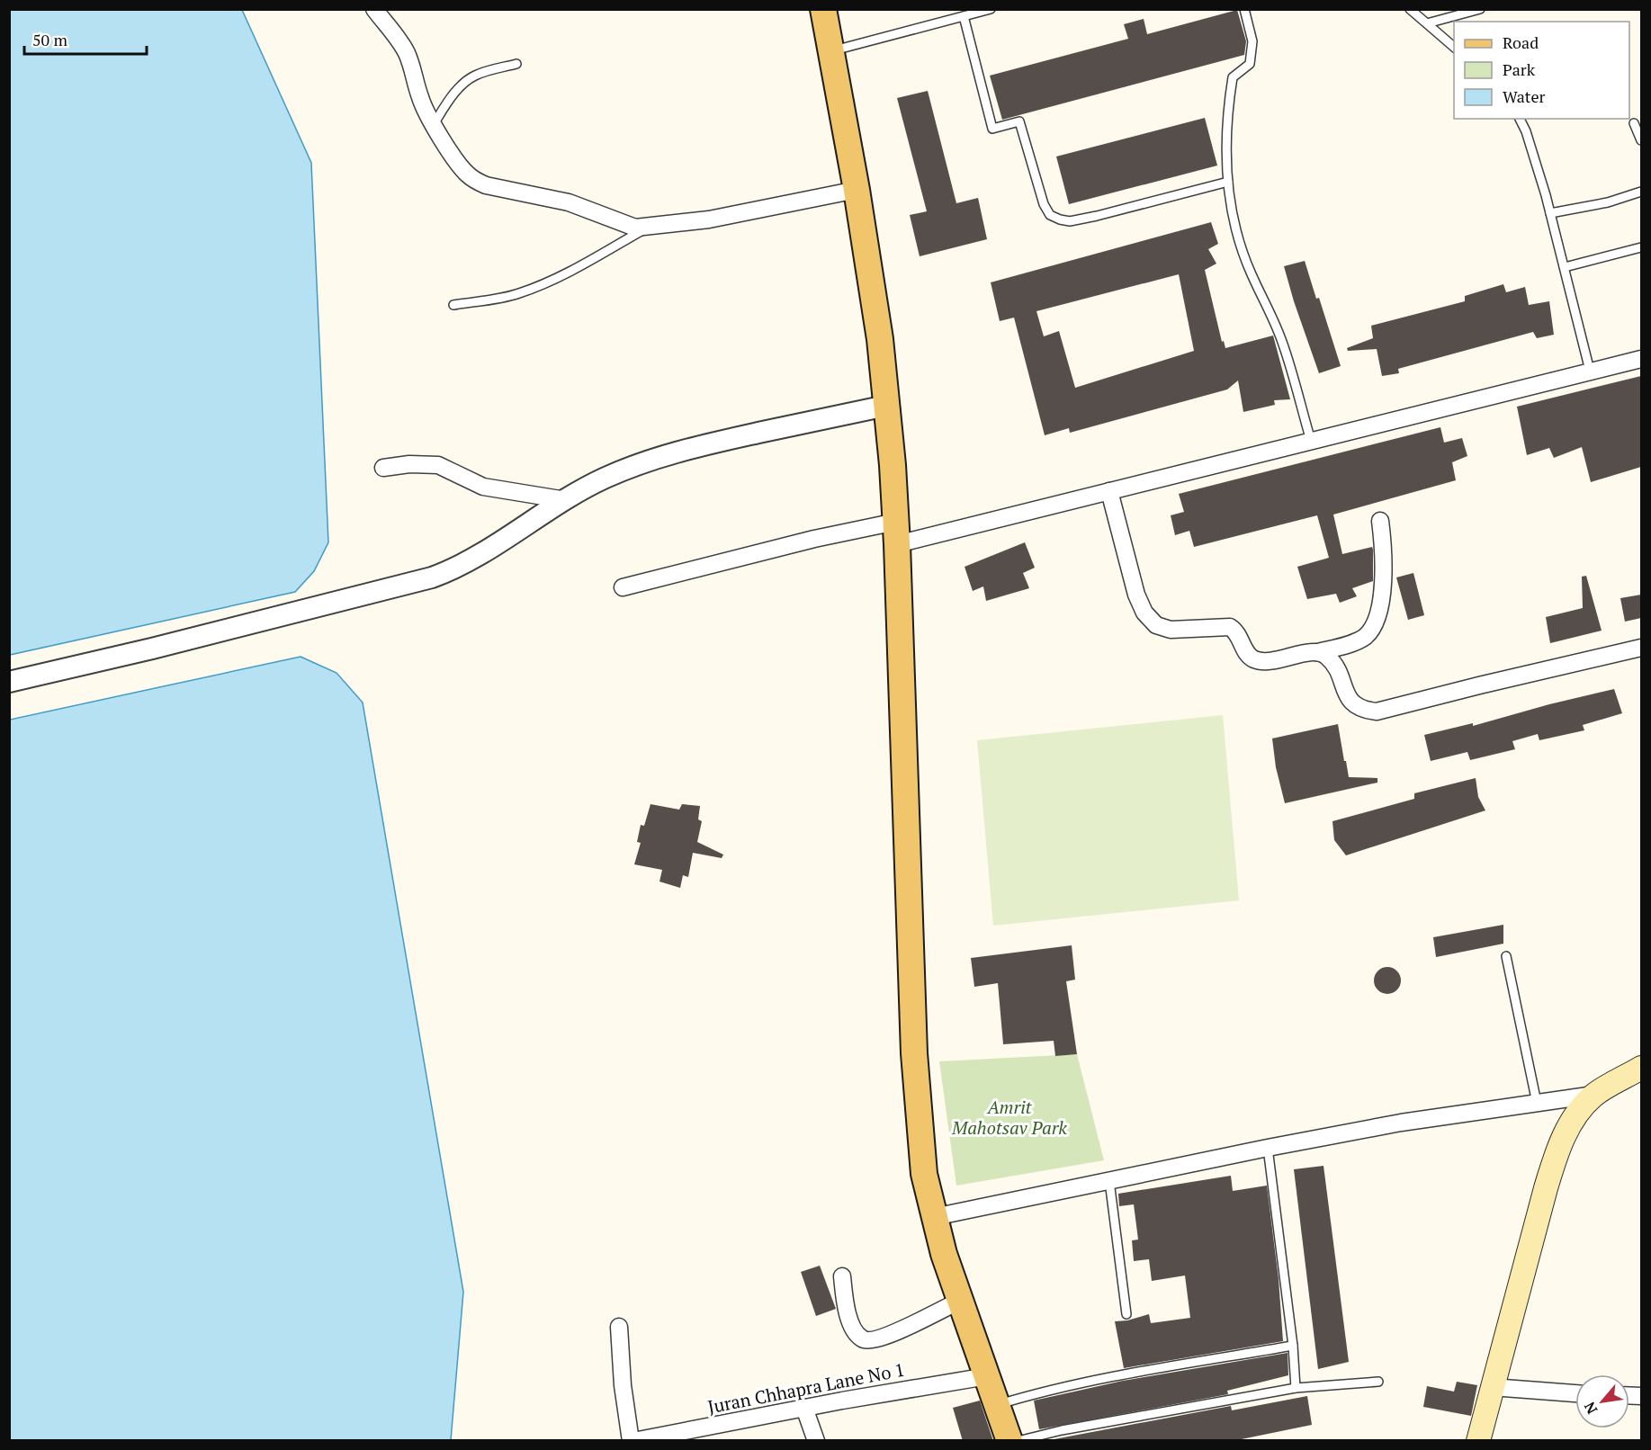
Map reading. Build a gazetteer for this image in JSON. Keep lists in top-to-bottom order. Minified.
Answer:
{"streets":{"street":["Juran Chhapra Lane No 1"]},"parks":["Amrit Mahotsav Park"],"legend":["Road","Park","Water"],"scale_bar":"50 m","north":"bottom left"}
